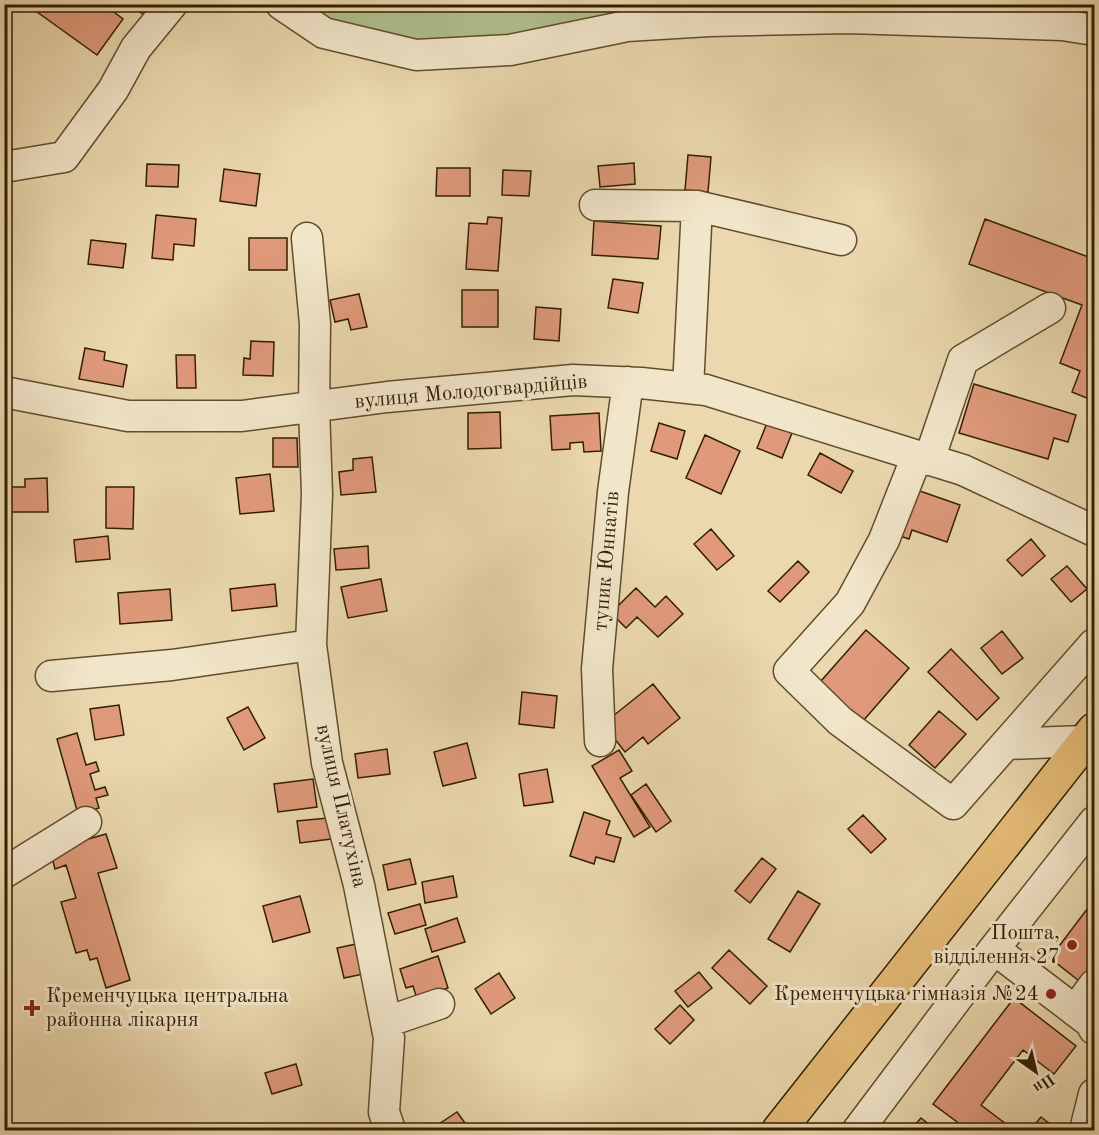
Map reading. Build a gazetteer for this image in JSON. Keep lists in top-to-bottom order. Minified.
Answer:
{"streets":{"street":["вулиця Молодогвардійців","тупик Юннатів","вулиця Платухіна"]},"crossings":[["вулиця Молодогвардійців","тупик Юннатів"],["вулиця Молодогвардійців","вулиця Платухіна"]],"places":{"other":["Пошта, відділення 27","Кременчуцька гімназія №24"],"health":["Кременчуцька центральна районна лікарня"]},"north":"bottom right"}
